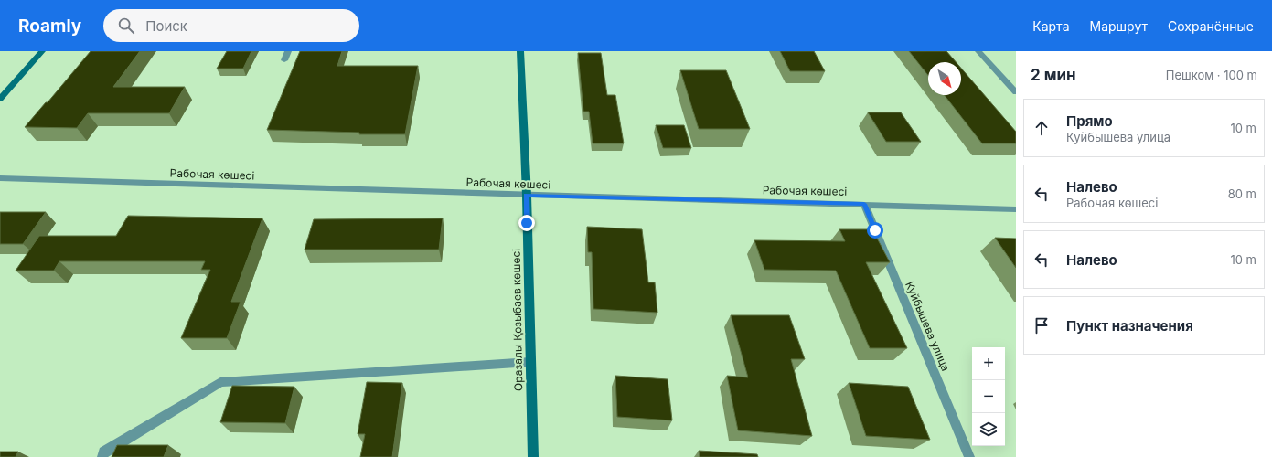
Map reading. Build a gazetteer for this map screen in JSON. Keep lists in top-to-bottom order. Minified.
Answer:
{"streets":{"street":["Рабочая көшесі","Оразалы Қозыбаев көшесі","Куйбышева улица"]},"crossings":[["Рабочая көшесі","Оразалы Қозыбаев көшесі"],["Рабочая көшесі","Куйбышева улица"]],"north":"bottom right","page":{"header":"Roamly","search":"Поиск","nav":["Карта","Маршрут","Сохранённые"],"heading":["2 мин","Пешком · 100 m"],"list":[["Прямо","Куйбышева улица","10 m"],["Налево","Рабочая көшесі","80 m"],["Налево","10 m"],"Пункт назначения"],"map_buttons":["+","−"]}}
